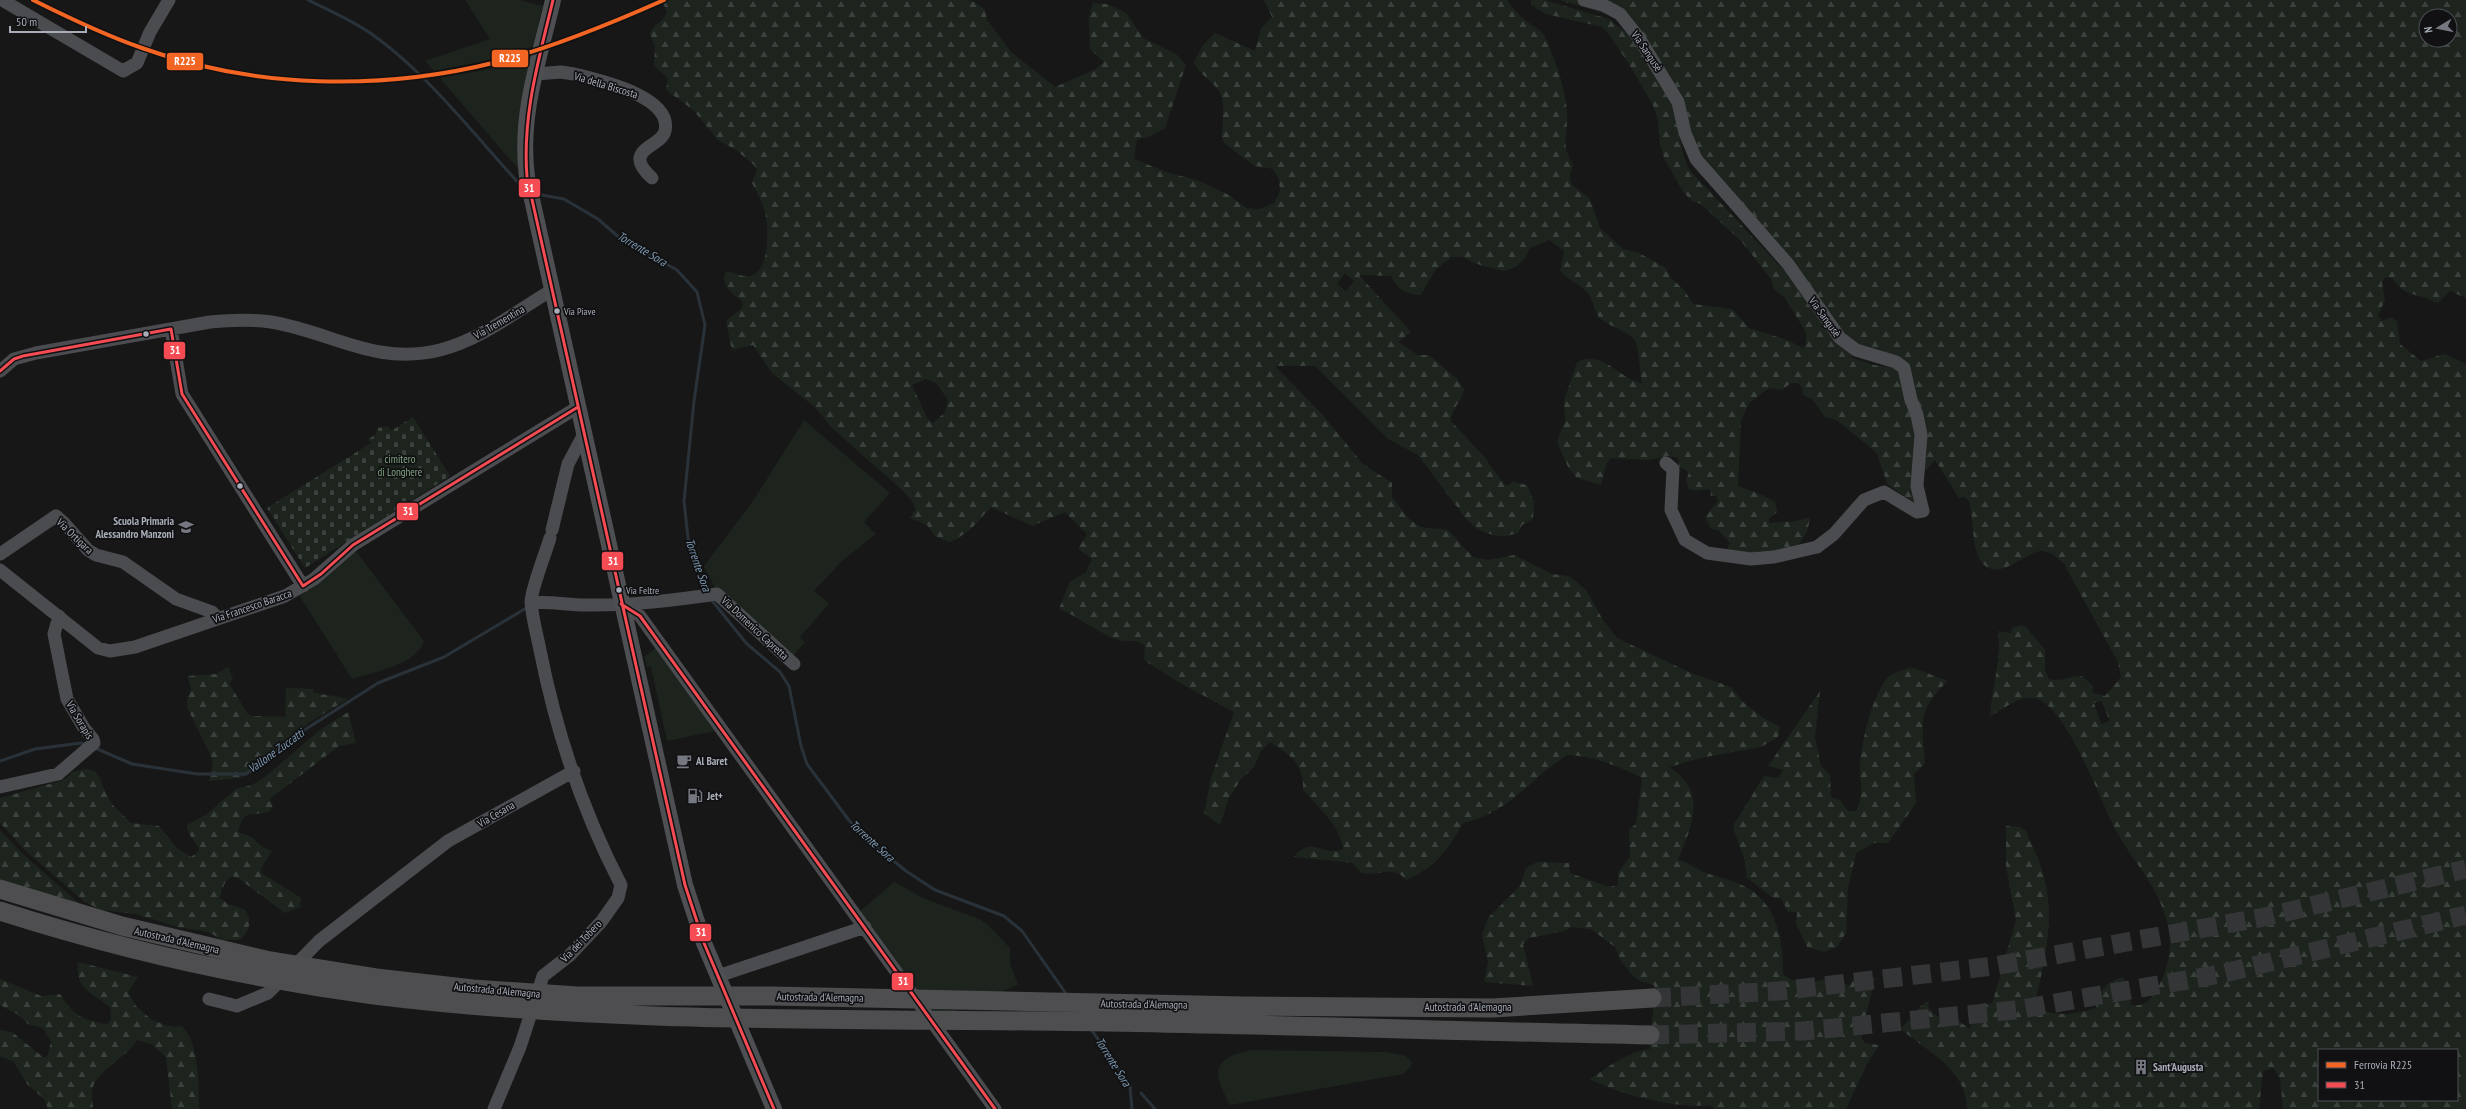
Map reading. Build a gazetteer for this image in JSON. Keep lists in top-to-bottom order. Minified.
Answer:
{"streets":{"highway":["Autostrada d'Alemagna"],"street":["Via Sangusè","Via della Biscosta","Via Trementina","Via Ortigara","Via Francesco Baracca","Via Domenico Capretta","Via Sorapis","Via Cesana","Via dei Tobero"]},"crossings":[["Via Ortigara","Via Francesco Baracca"],["Via Francesco Baracca","Via Sorapis"],["Via Cesana","Via dei Tobero"]],"water":["Torrente Sora","Vallone Zuccatti"],"parks":["cimitero di Longhere"],"places":{"other":["Via Piave","Via Feltre"],"school or university":["Scuola Primaria Alessandro Manzoni"],"cafe":["Al Baret"],"fuel station":["Jet+"],"building":["Sant'Augusta"]},"lines":["rail line R225","transit line 31"],"legend":["Ferrovia R225","31"],"scale_bar":"50 m","north":"left"}
